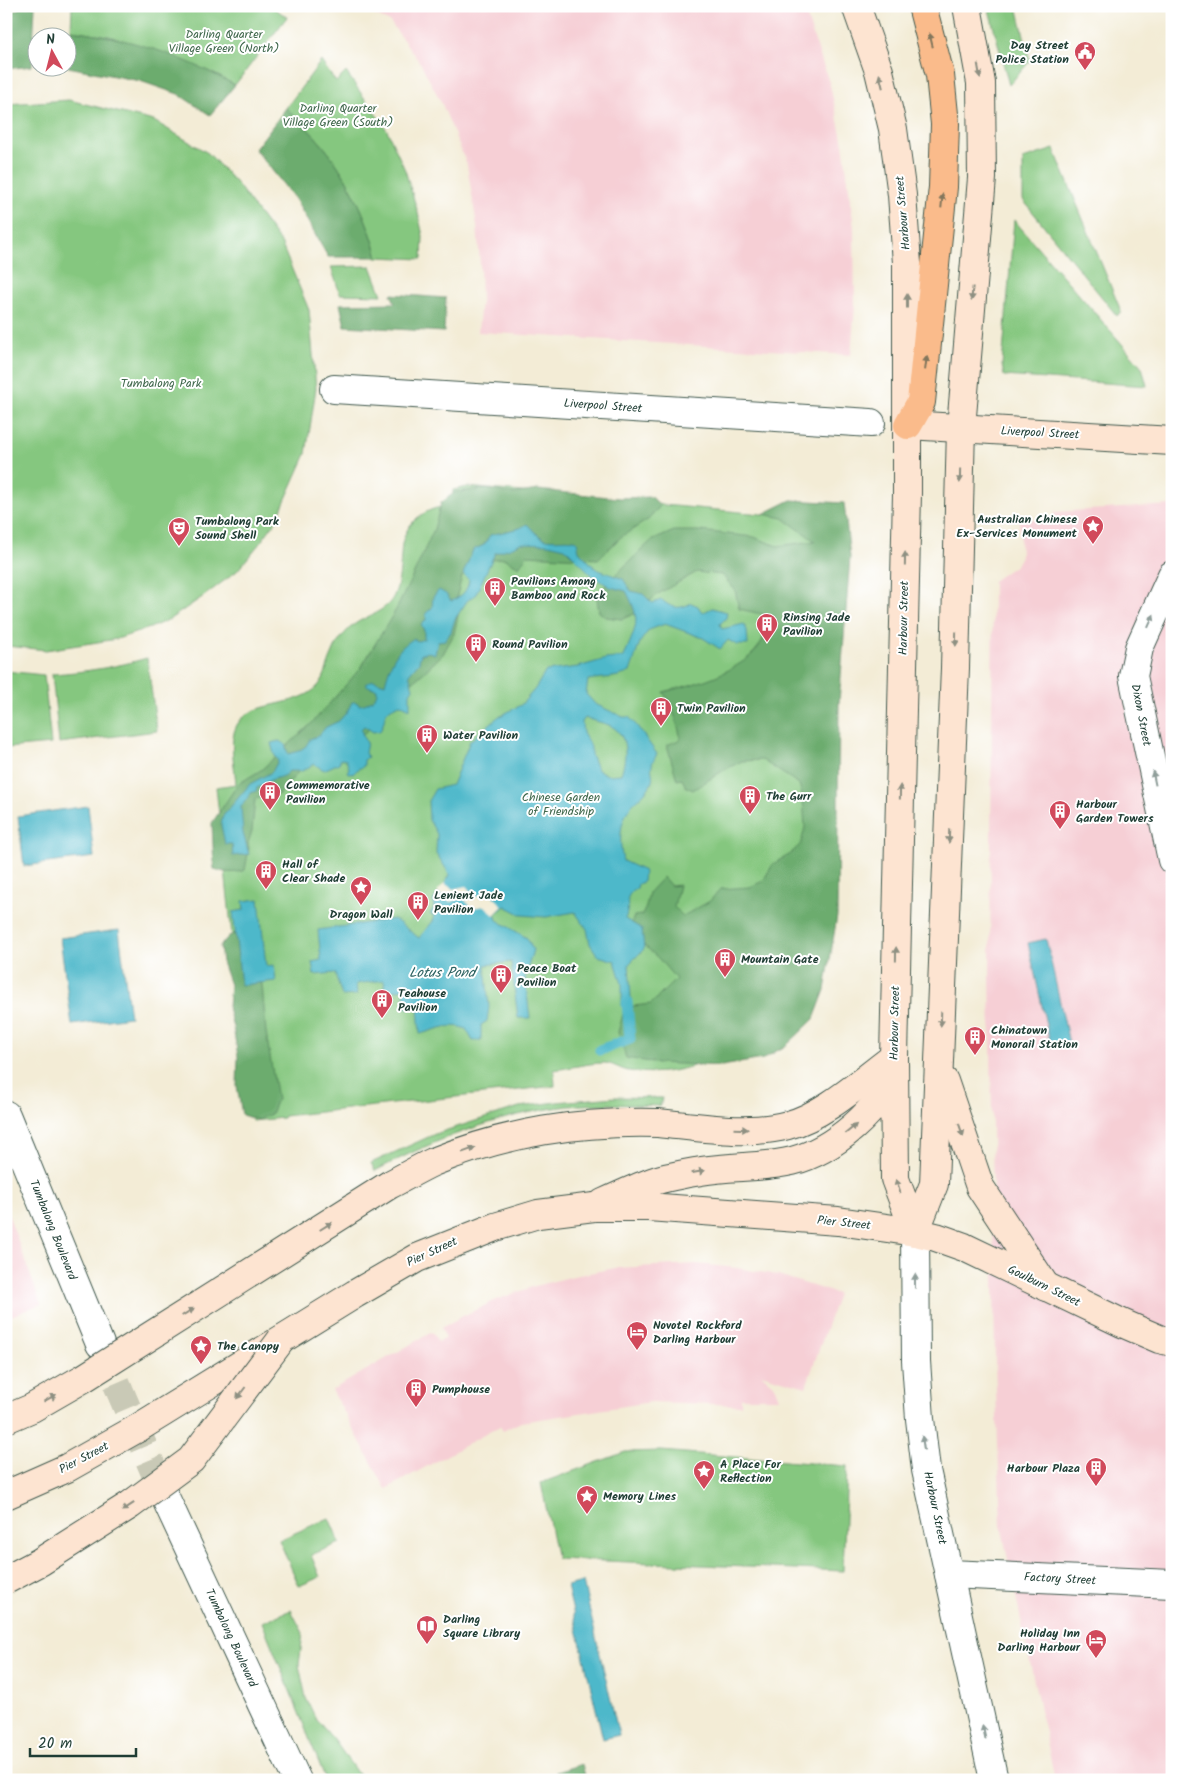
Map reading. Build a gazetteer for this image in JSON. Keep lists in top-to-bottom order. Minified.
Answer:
{"streets":{"main road":["Harbour Street","Liverpool Street","Pier Street","Goulburn Street"],"street":["Dixon Street","Tumbalong Boulevard","Factory Street"]},"crossings":[["Harbour Street","Liverpool Street"],["Harbour Street","Pier Street"],["Harbour Street","Goulburn Street"],["Harbour Street","Factory Street"],["Pier Street","Goulburn Street"]],"one_way":["Dixon Street"],"water":["Lotus Pond"],"parks":["Darling Quarter Village Green (North)","Darling Quarter Village Green (South)","Tumbalong Park","Chinese Garden of Friendship"],"places":{"public building":["Day Street Police Station"],"place":["Australian Chinese Ex-Services Monument","Dragon Wall","The Canopy","A Place For Reflection","Memory Lines"],"theatre":["Tumbalong Park Sound Shell"],"building":["Pavilions Among Bamboo and Rock","Rinsing Jade Pavilion","Round Pavilion","Twin Pavilion","Water Pavilion","Commemorative Pavilion","The Gurr","Harbour Garden Towers","Hall of Clear Shade","Lenient Jade Pavilion","Mountain Gate","Peace Boat Pavilion","Teahouse Pavilion","Chinatown Monorail Station","Pumphouse","Harbour Plaza"],"hotel":["Novotel Rockford Darling Harbour","Holiday Inn Darling Harbour"],"library":["Darling Square Library"]},"scale_bar":"20 m","north":"top"}
